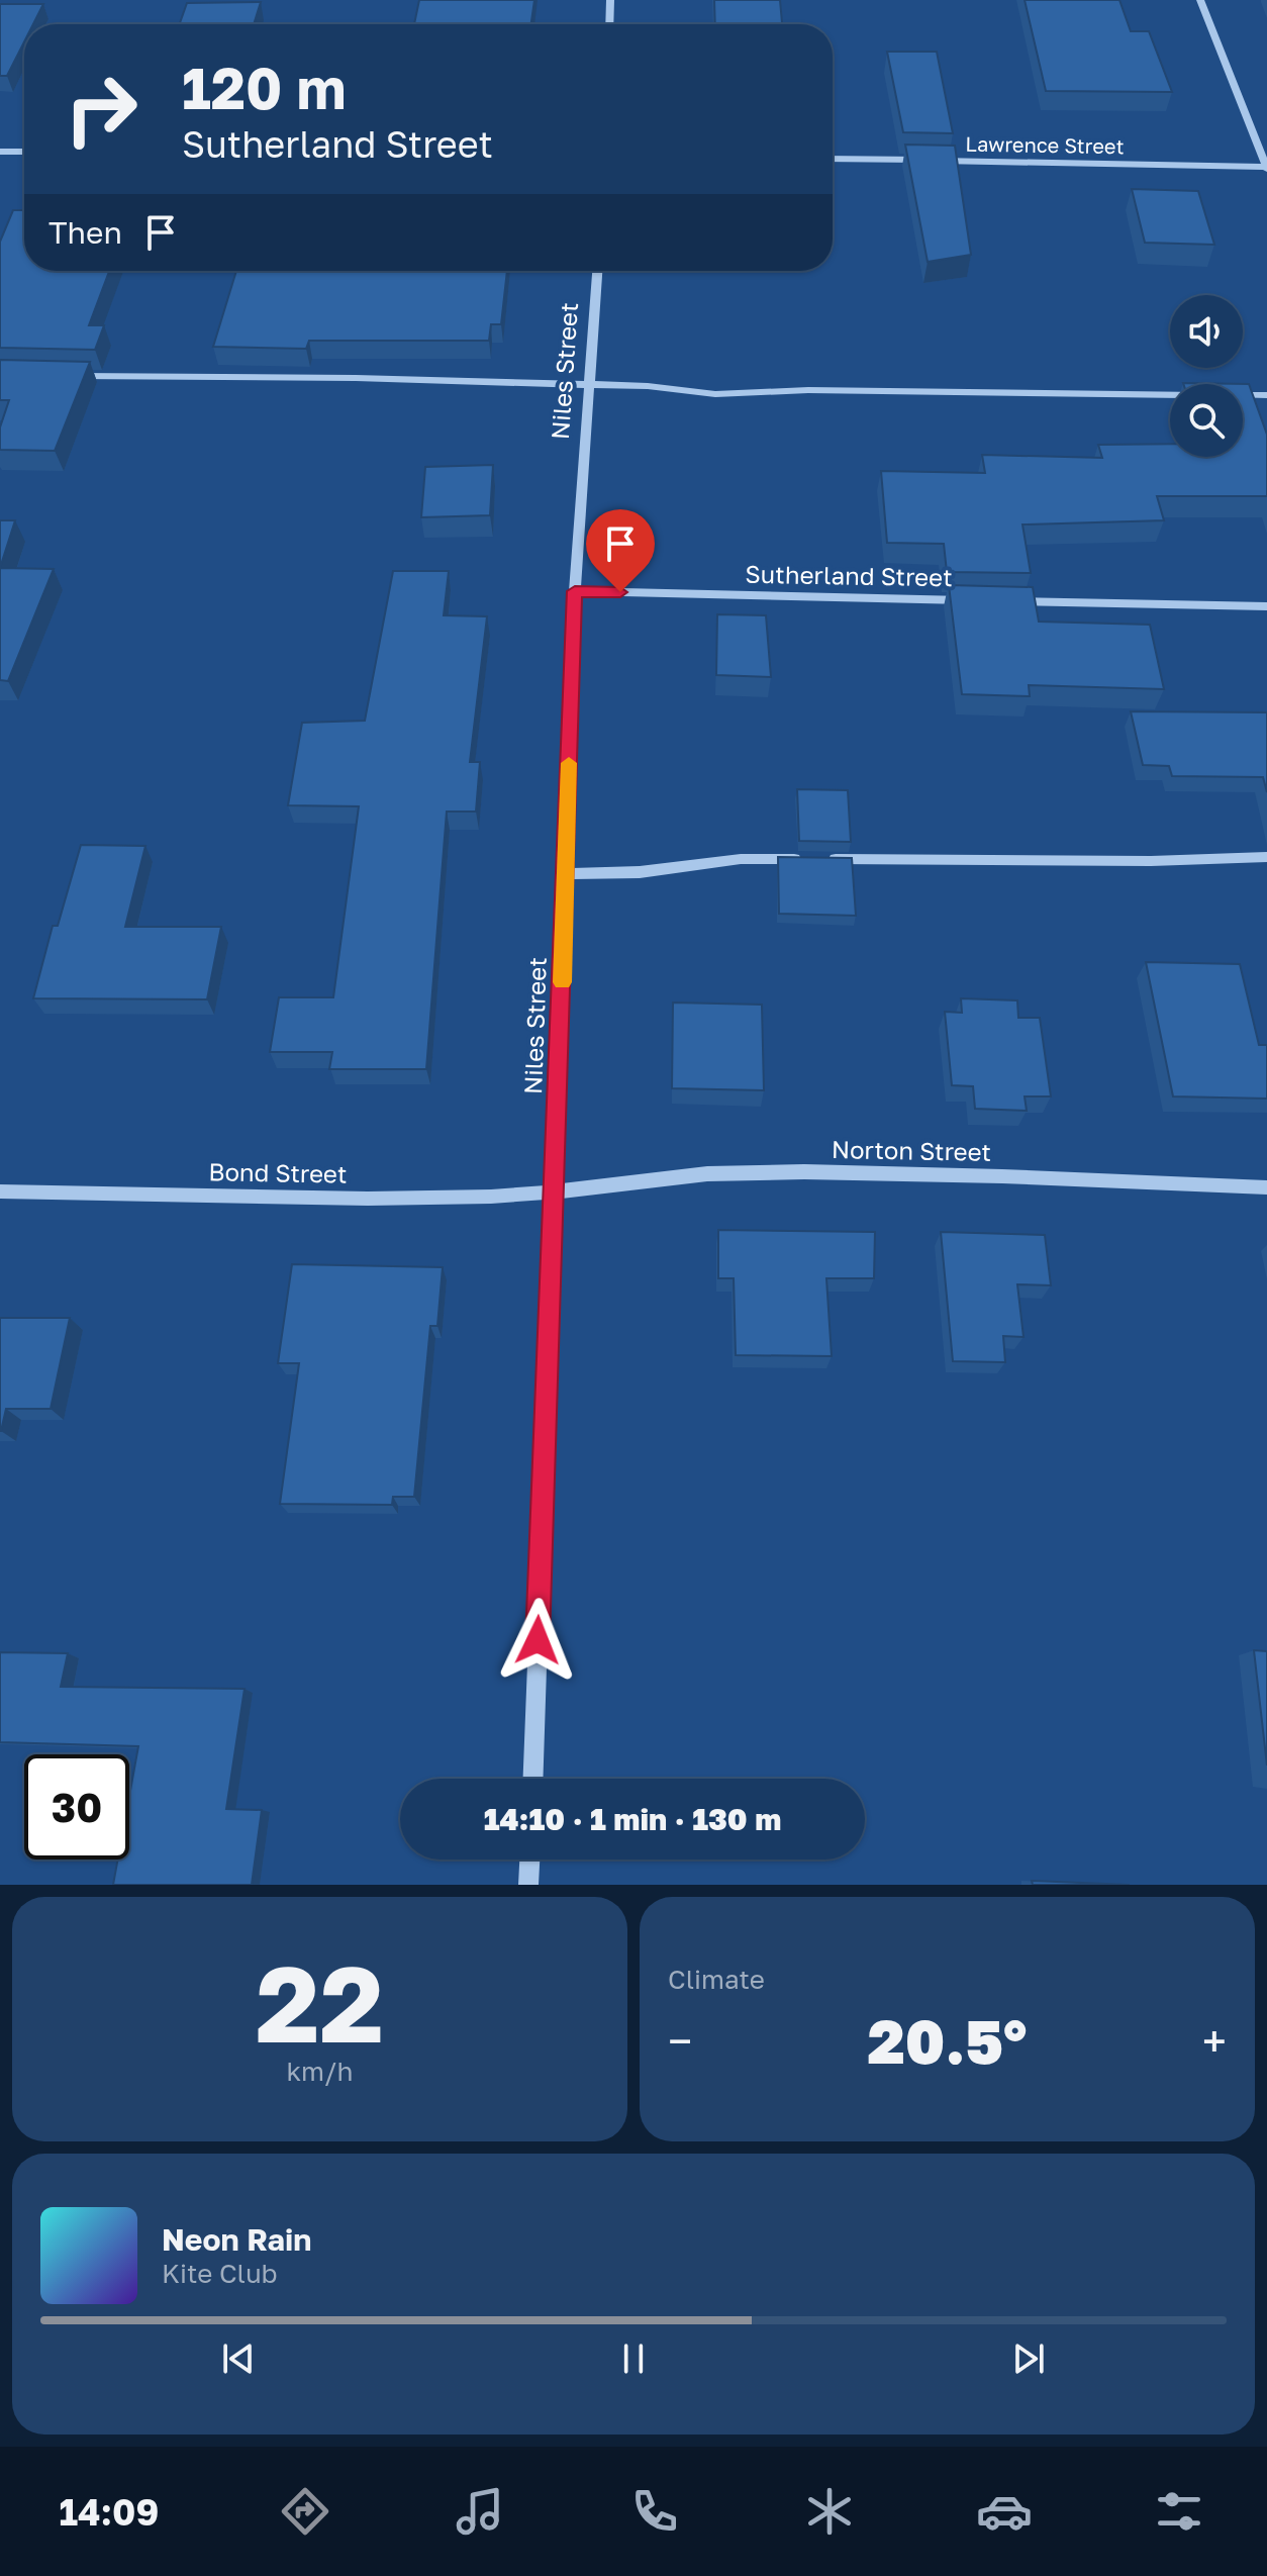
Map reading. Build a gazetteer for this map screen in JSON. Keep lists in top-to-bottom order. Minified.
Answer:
{"streets":{"street":["Lawrence Street","Niles Street","Sutherland Street","Norton Street","Bond Street"]},"crossings":[["Niles Street","Sutherland Street"],["Niles Street","Norton Street"],["Niles Street","Bond Street"],["Norton Street","Bond Street"]],"page":{"turn":["120 m","Sutherland Street"],"then":"Then","limit":"30","trip":"14:10 · 1 min · 130 m","tile":[["22","km/h"],"Climate"],"heat":["−","20.5°","+"],"song":["Neon Rain","Kite Club"],"tabs":"14:09"}}
